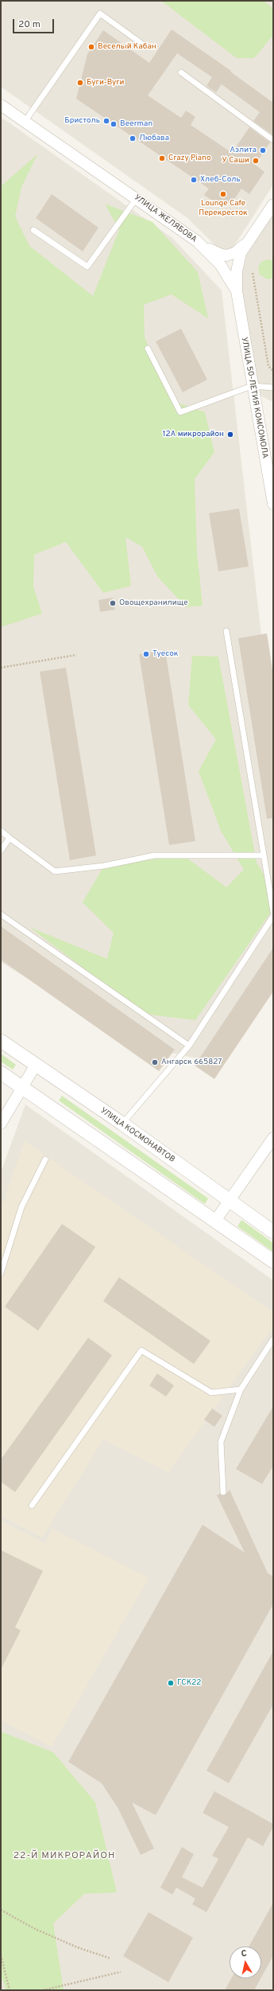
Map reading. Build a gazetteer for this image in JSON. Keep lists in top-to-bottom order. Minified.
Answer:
{"streets":{"street":["УЛИЦА ЖЕЛЯБОВА","УЛИЦА 50-ЛЕТИЯ КОМСОМОЛА","УЛИЦА КОСМОНАВТОВ"]},"crossings":[["УЛИЦА ЖЕЛЯБОВА","УЛИЦА 50-ЛЕТИЯ КОМСОМОЛА"]],"districts":["22-Й МИКРОРАЙОН"],"places":["Веселый Кабан","Буги-Вуги","Бристоль","Beerman","Любава","Аэлита","Crazy Piano","У Саши","Хлеб-Соль","Lounge Cafe Перекресток","12А микрорайон","Овощехранилище","Туесок","Ангарск 665827","ГСК22"],"scale_bar":"20 m","north":"top"}
